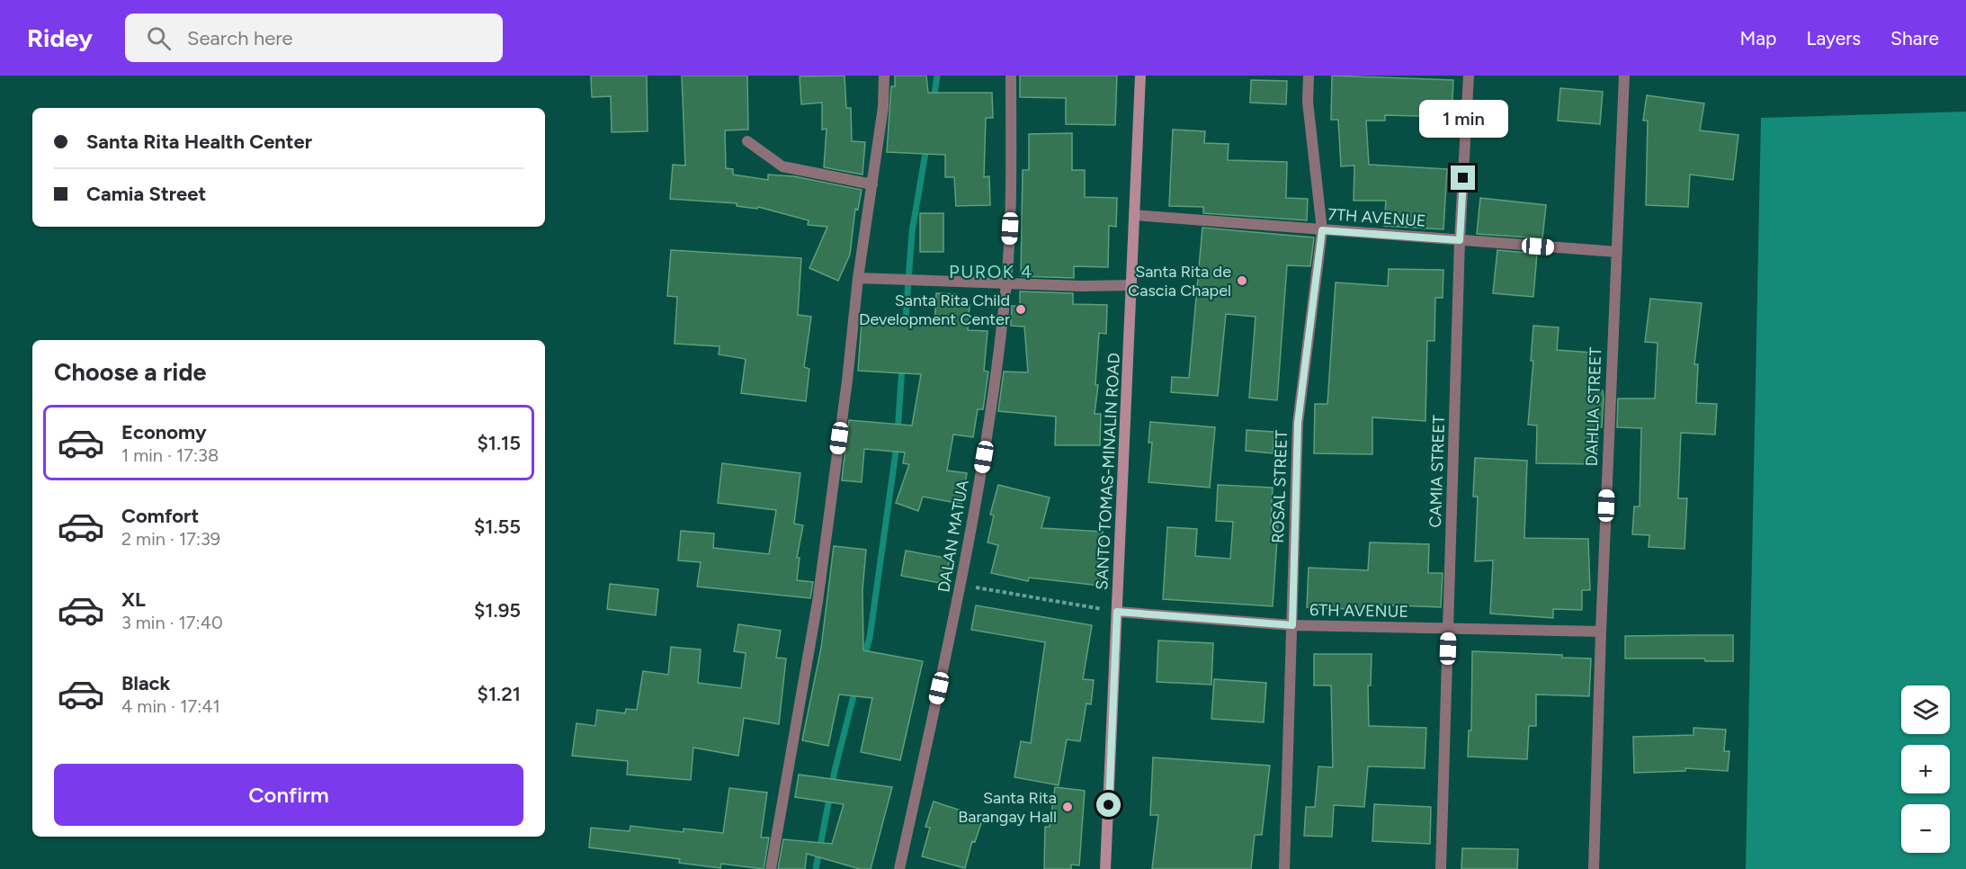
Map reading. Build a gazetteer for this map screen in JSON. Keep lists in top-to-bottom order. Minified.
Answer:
{"streets":{"main road":["SANTO TOMAS-MINALIN ROAD"],"street":["7TH AVENUE","DAHLIA STREET","CAMIA STREET","ROSAL STREET","DALAN MATUA","6TH AVENUE"]},"crossings":[["7TH AVENUE","DAHLIA STREET"],["7TH AVENUE","SANTO TOMAS-MINALIN ROAD"],["7TH AVENUE","CAMIA STREET"],["7TH AVENUE","ROSAL STREET"],["DAHLIA STREET","6TH AVENUE"],["SANTO TOMAS-MINALIN ROAD","6TH AVENUE"],["CAMIA STREET","6TH AVENUE"],["ROSAL STREET","6TH AVENUE"]],"districts":["PUROK 4"],"places":["Santa Rita de Cascia Chapel","Santa Rita Child Development Center","Santa Rita Barangay Hall"],"page":{"header":"Ridey","search":"Search here","nav":["Map","Layers","Share"],"bubble":"1 min","banner":["Santa Rita Health Center","Camia Street"],"heading":"Choose a ride","list":[{"name":"Economy","note":"1 min · 17:38","value":"$1.15"},{"name":"Comfort","note":"2 min · 17:39","value":"$1.55"},{"name":"XL","note":"3 min · 17:40","value":"$1.95"},{"name":"Black","note":"4 min · 17:41","value":"$1.21"}],"map_buttons":["+","−"],"buttons":"Confirm"}}
